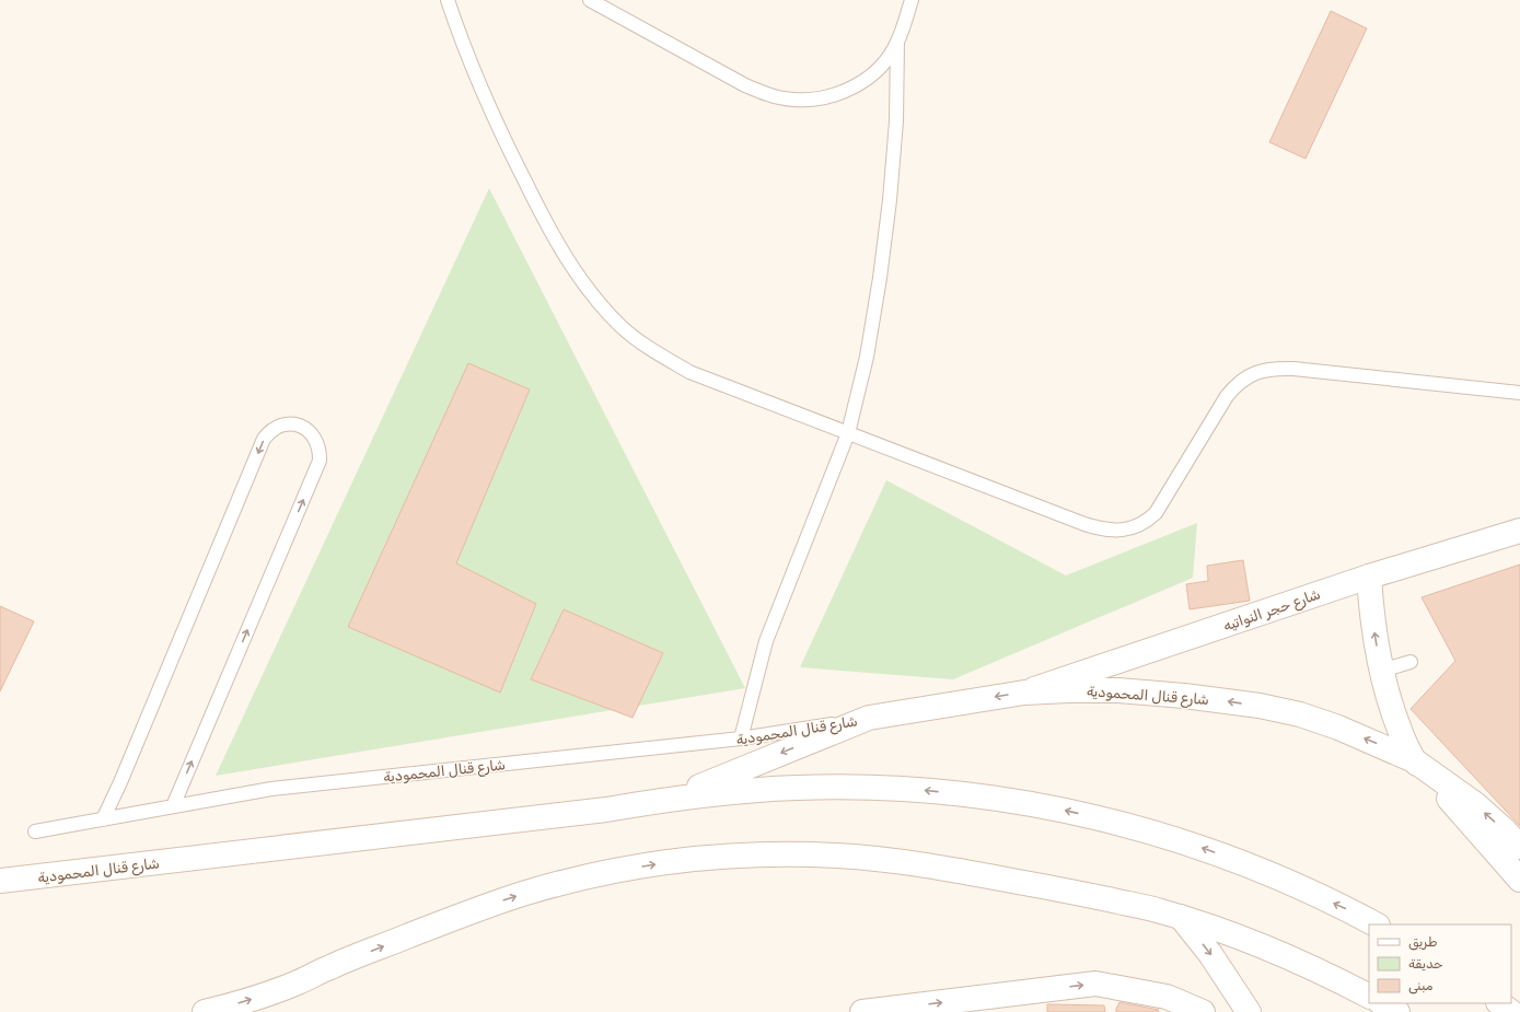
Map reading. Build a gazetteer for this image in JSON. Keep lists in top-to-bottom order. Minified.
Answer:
{"streets":{"main road":["شارع حجر النواتيه","شارع قنال المحمودية"]},"crossings":[["شارع حجر النواتيه","شارع قنال المحمودية"]],"one_way":["شارع قنال المحمودية"],"legend":["طريق","حديقة","مبنى"]}
